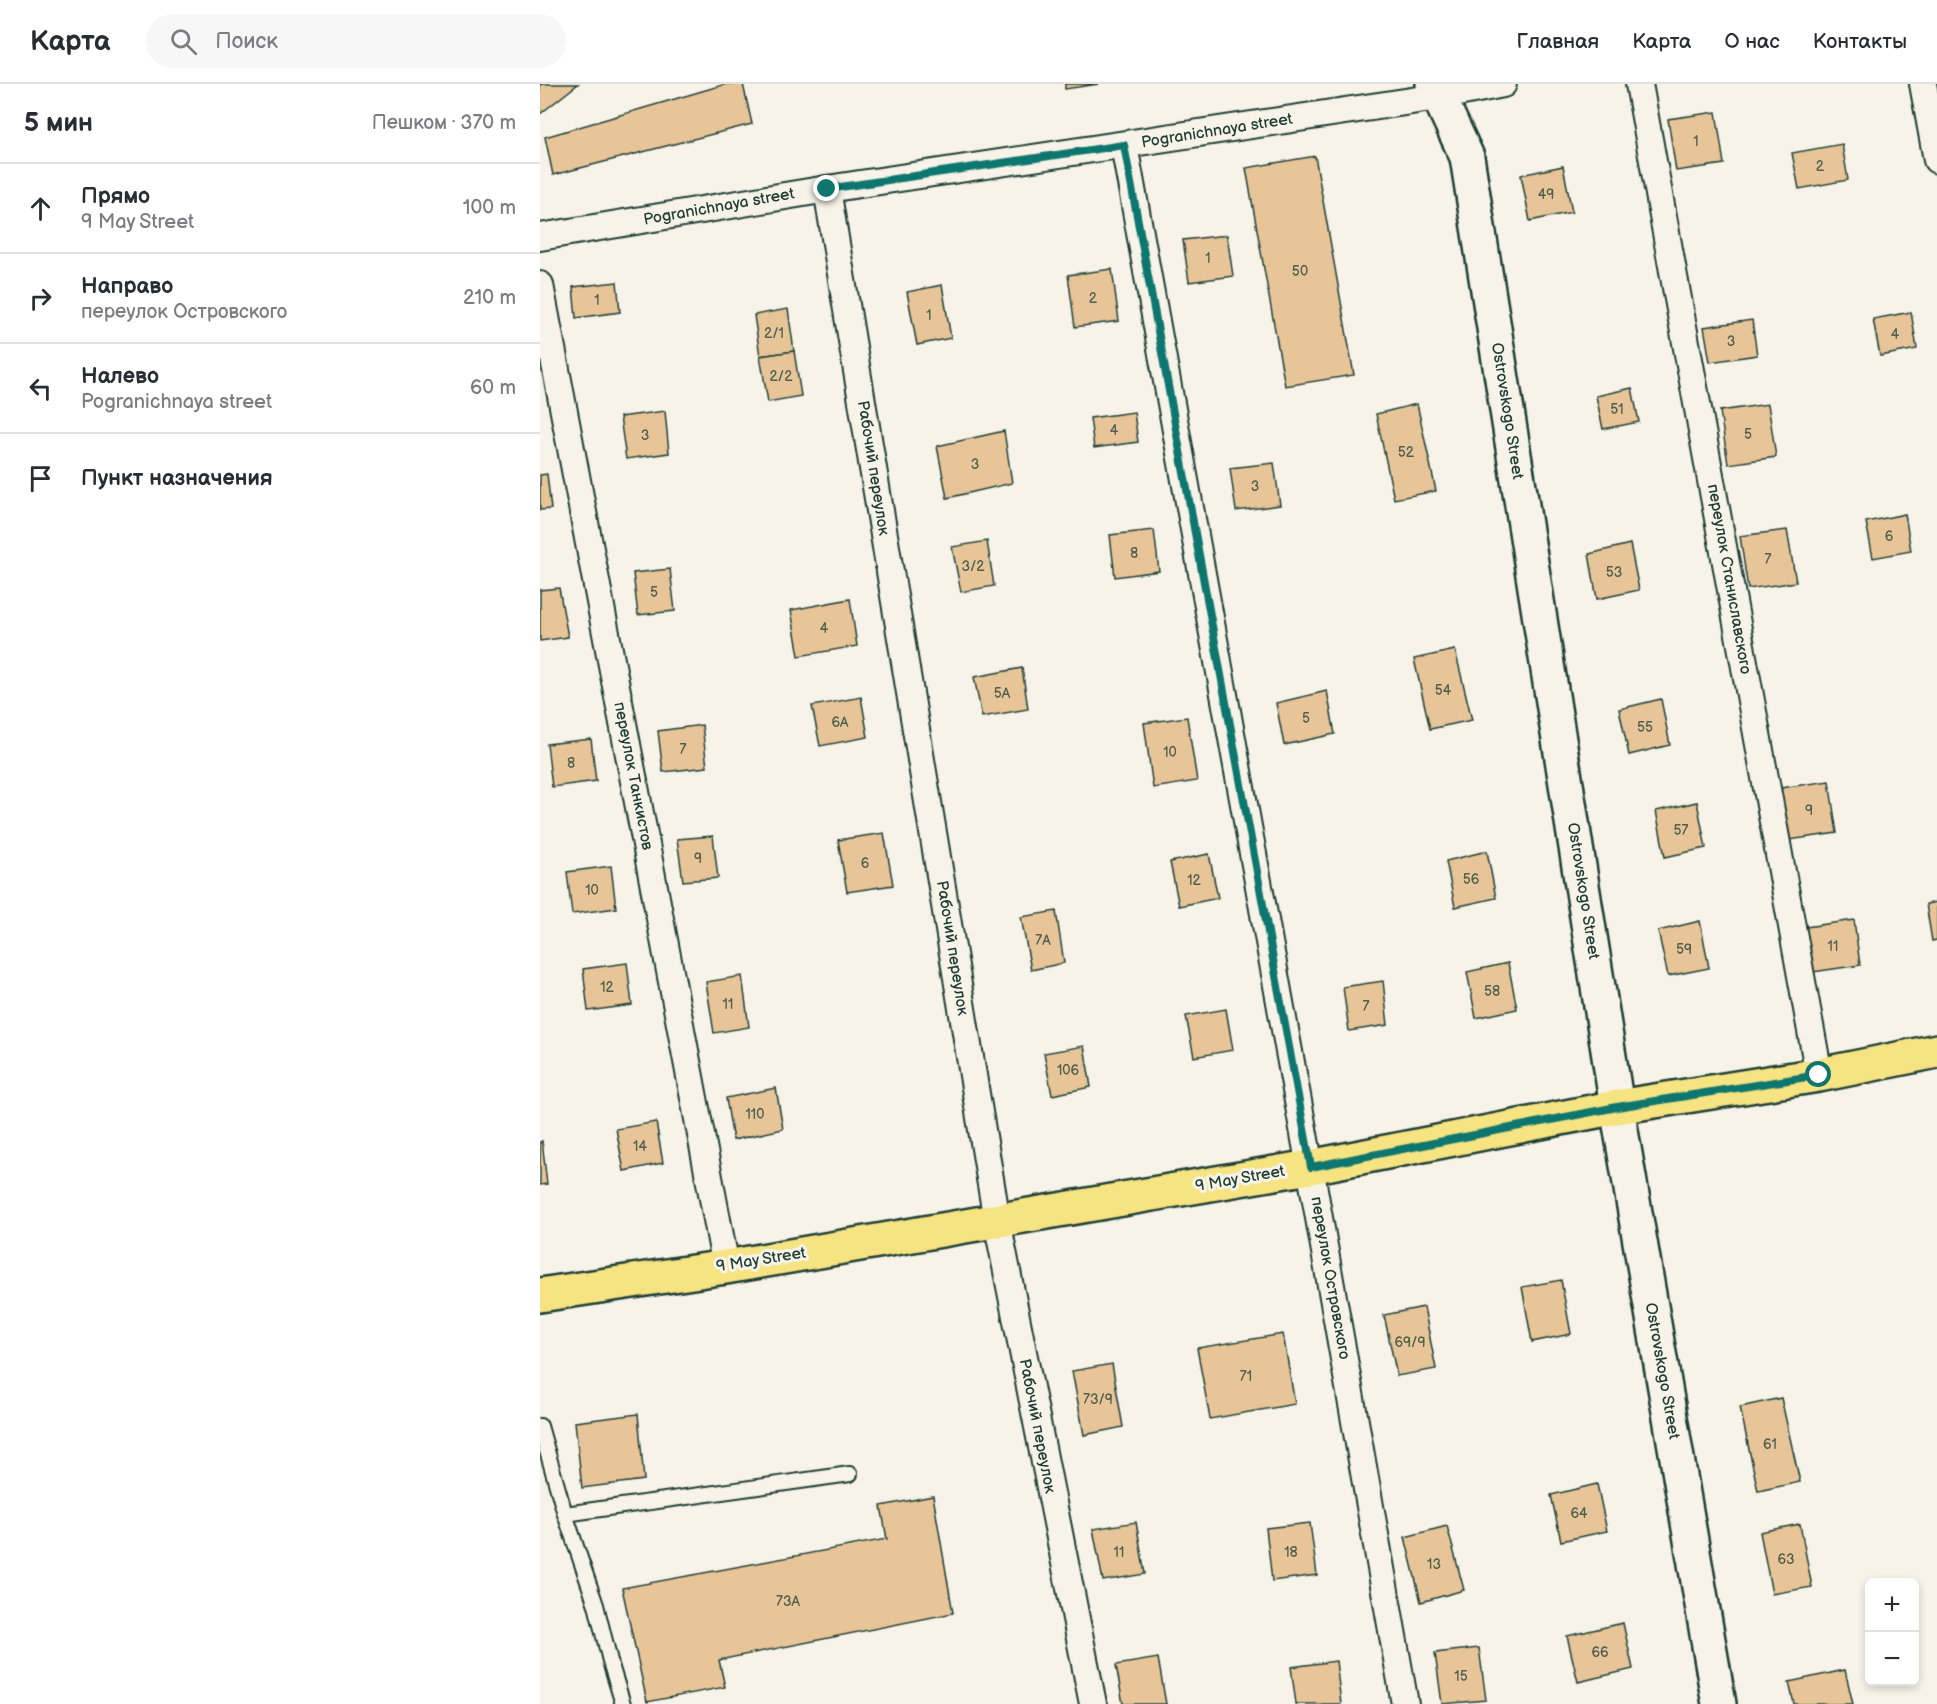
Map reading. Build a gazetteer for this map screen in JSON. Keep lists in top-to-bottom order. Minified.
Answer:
{"streets":{"main road":["Ostrovskogo Street","9 May Street"],"street":["Pogranichnaya street","Рабочий переулок","переулок Станиславского","переулок Танкистов","переулок Островского"]},"crossings":[["Pogranichnaya street","Ostrovskogo Street"],["Pogranichnaya street","Рабочий переулок"],["Pogranichnaya street","переулок Островского"],["Ostrovskogo Street","9 May Street"],["Рабочий переулок","9 May Street"],["переулок Станиславского","9 May Street"],["переулок Танкистов","9 May Street"],["9 May Street","переулок Островского"]],"house_numbers":["1","2","49","1","50","2","1","1","2/1","4","3","2/2","51","4","5","3","52","3","3","6","8","7","3/2","53","5","4","54","5А","5","6А","55","7","10","8","9","57","9","6","56","12","10","7А","11","59","12","58","11","7","106","110","14","69/9","71","73/9","61","64","11","18","63","13","73А","66","15"],"page":{"header":"Карта","search":"Поиск","nav":["Главная","Карта","О нас","Контакты"],"heading":["5 мин","Пешком · 370 m"],"list":[["Прямо","9 May Street","100 m"],["Направо","переулок Островского","210 m"],["Налево","Pogranichnaya street","60 m"],"Пункт назначения"],"map_buttons":["+","−"]}}
